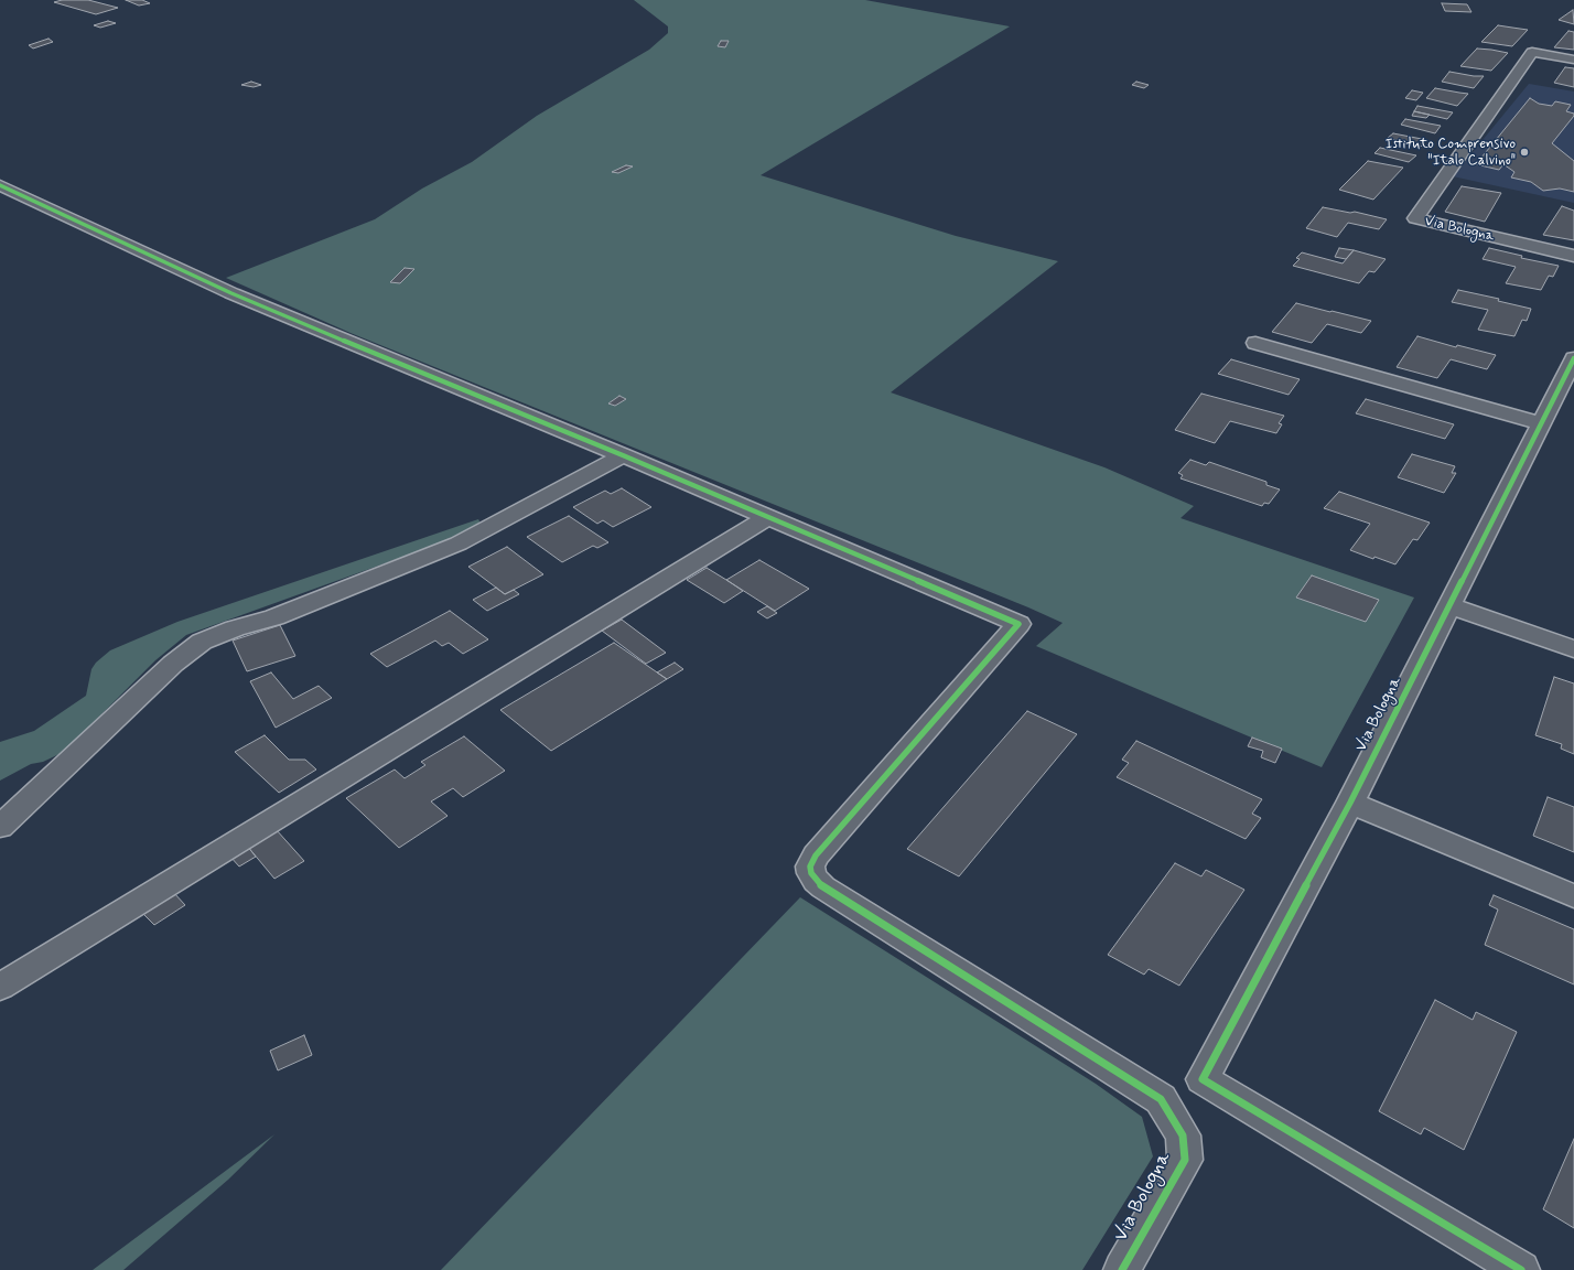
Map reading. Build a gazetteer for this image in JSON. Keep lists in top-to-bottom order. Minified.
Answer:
{"streets":{"street":["Via Bologna"]},"places":["Istituto Comprensivo \"Italo Calvino\""]}
